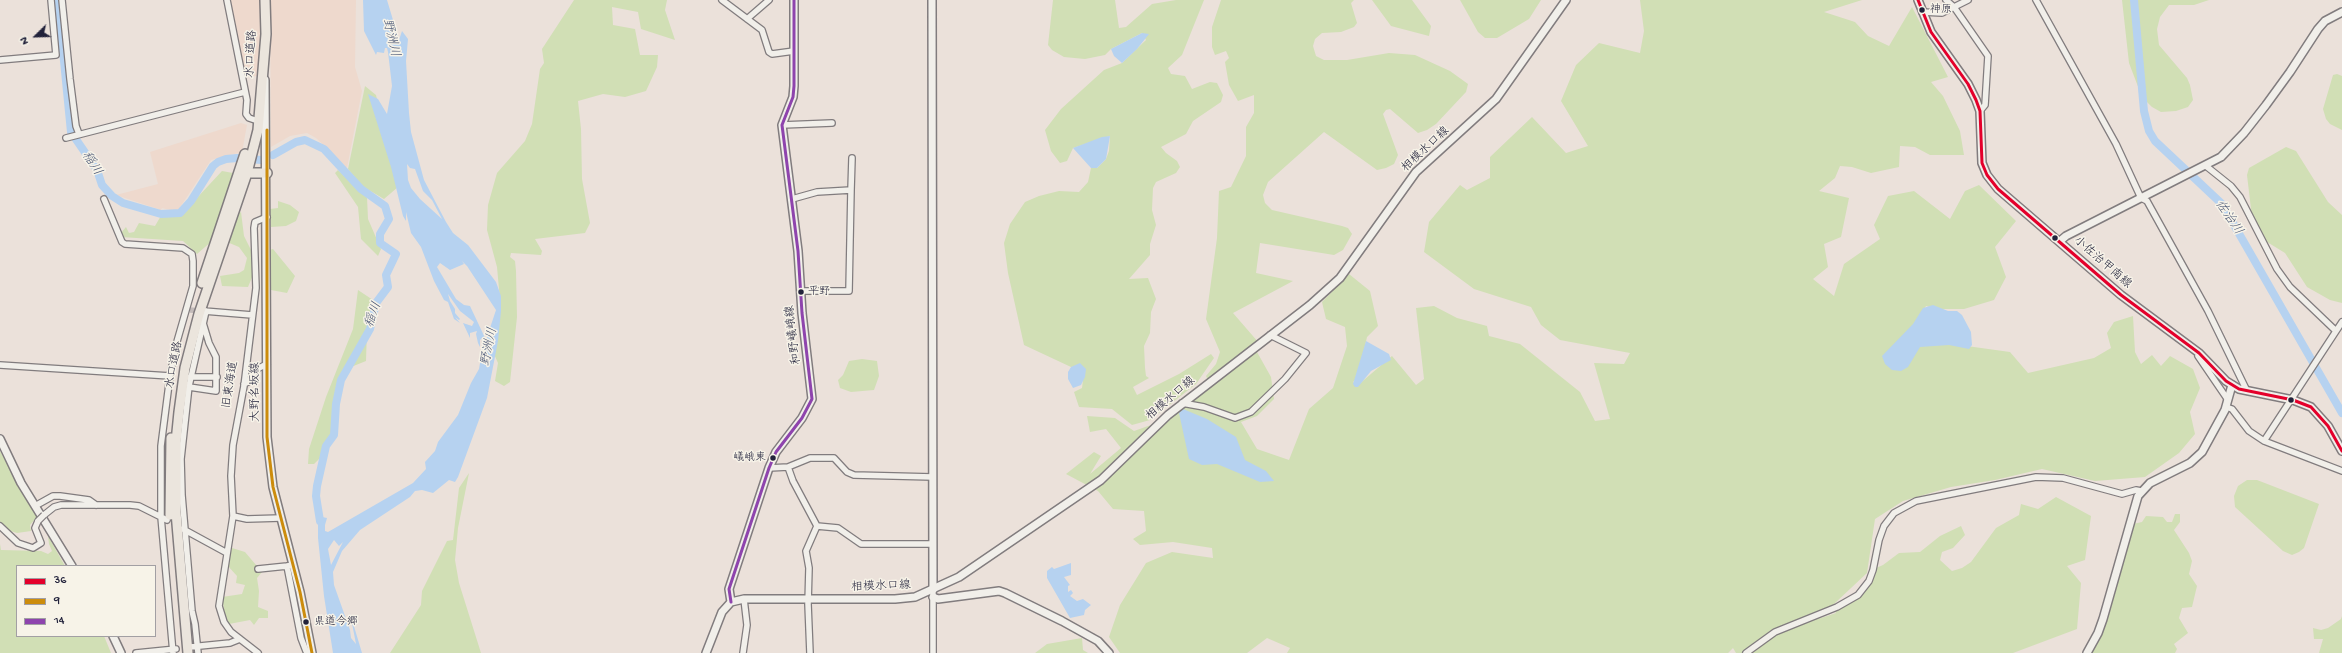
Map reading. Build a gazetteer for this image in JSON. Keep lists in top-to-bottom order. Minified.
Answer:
{"streets":{"highway":["水口道路"],"main road":["相模水口線","小佐治甲南線","和野嶬峨線","大野名坂線"],"street":["旧東海道"]},"crossings":[["水口道路","大野名坂線"],["相模水口線","和野嶬峨線"],["旧東海道","大野名坂線"]],"water":["野洲川","稲川","佐治川"],"places":["神原","平野","嶬峨東","県道今郷"],"lines":["transit line 36","transit line 14","transit line 9"],"legend":["36","9","14"],"north":"bottom left"}
